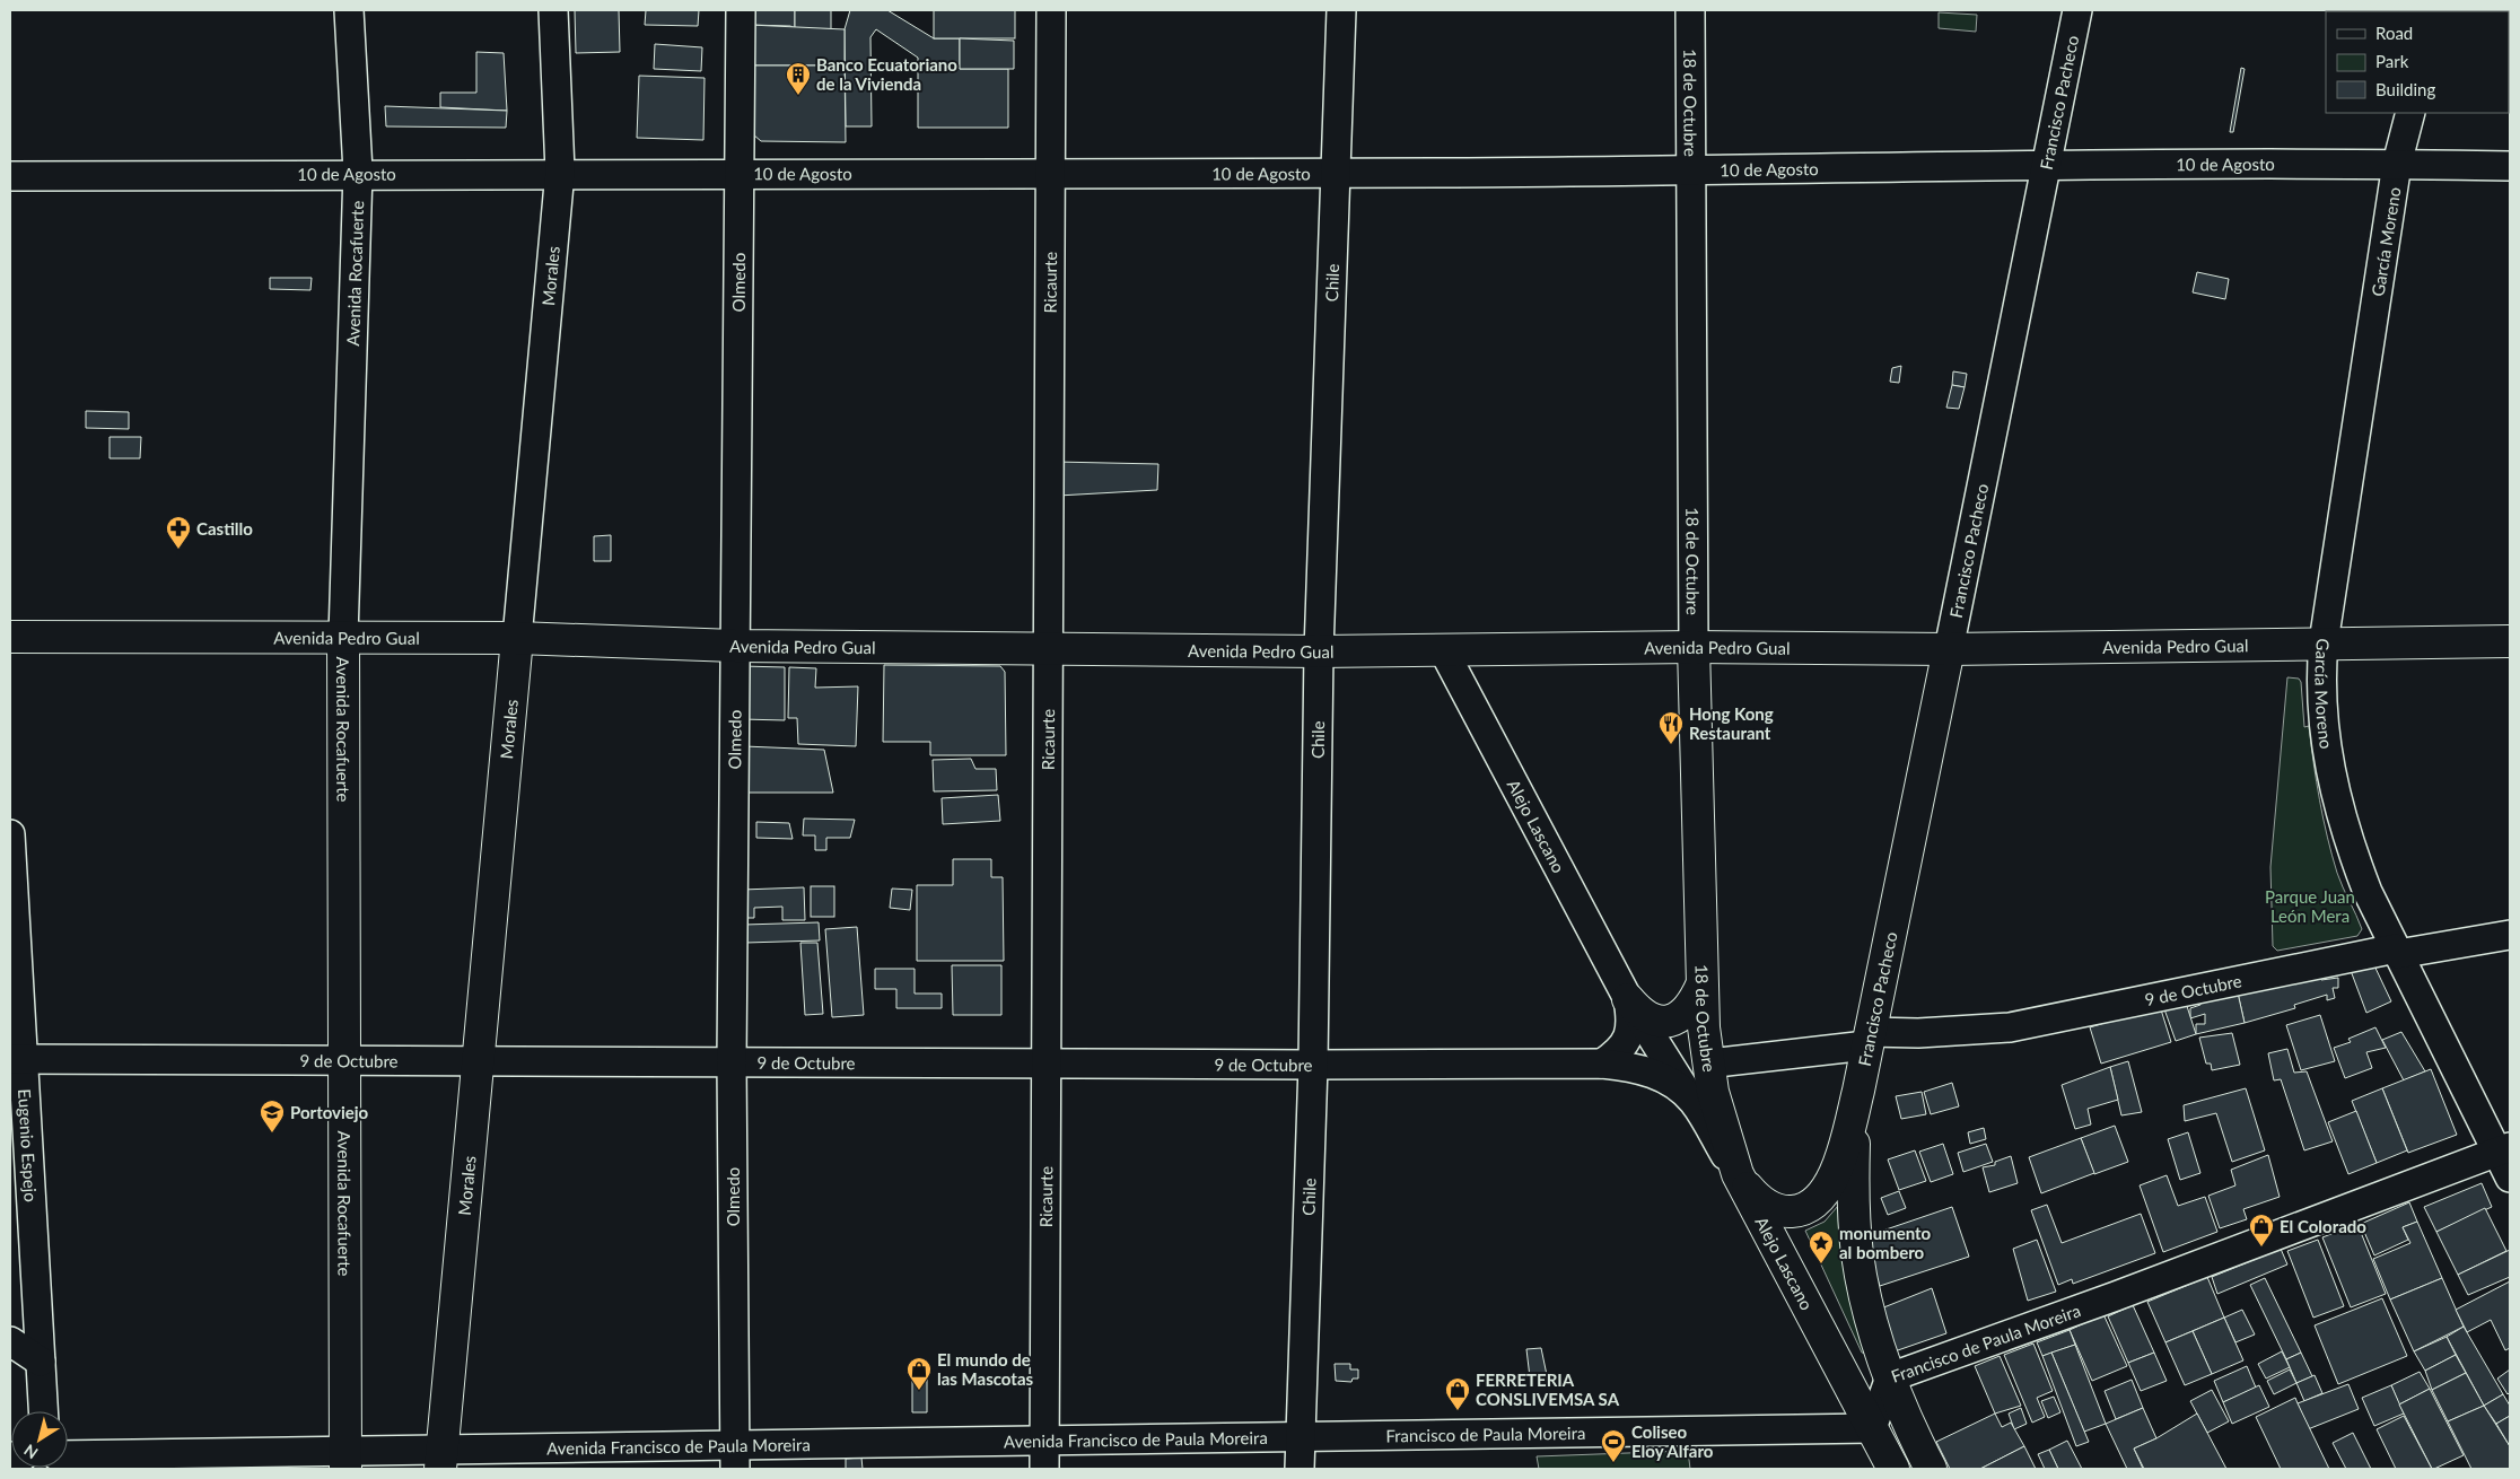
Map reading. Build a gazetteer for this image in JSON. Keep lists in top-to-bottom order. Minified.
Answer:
{"streets":{"main road":["18 de Octubre","Francisco Pacheco","Avenida Rocafuerte","Morales","Avenida Pedro Gual","Alejo Lascano"],"street":["10 de Agosto","García Moreno","Olmedo","Ricaurte","Chile","9 de Octubre","Eugenio Espejo","Francisco de Paula Moreira","Avenida Francisco de Paula Moreira"]},"crossings":[["18 de Octubre","10 de Agosto"],["18 de Octubre","Avenida Pedro Gual"],["18 de Octubre","Alejo Lascano"],["18 de Octubre","9 de Octubre"],["Francisco Pacheco","10 de Agosto"],["Francisco Pacheco","Avenida Pedro Gual"],["Francisco Pacheco","9 de Octubre"],["10 de Agosto","García Moreno"],["10 de Agosto","Avenida Rocafuerte"],["10 de Agosto","Morales"],["10 de Agosto","Olmedo"],["10 de Agosto","Ricaurte"],["10 de Agosto","Chile"],["García Moreno","Avenida Pedro Gual"],["García Moreno","9 de Octubre"],["García Moreno","Francisco de Paula Moreira"],["Avenida Rocafuerte","Avenida Pedro Gual"],["Avenida Rocafuerte","9 de Octubre"],["Avenida Rocafuerte","Avenida Francisco de Paula Moreira"],["Morales","Avenida Pedro Gual"],["Morales","9 de Octubre"],["Morales","Avenida Francisco de Paula Moreira"],["Olmedo","Avenida Pedro Gual"],["Olmedo","9 de Octubre"],["Olmedo","Avenida Francisco de Paula Moreira"],["Ricaurte","Avenida Pedro Gual"],["Ricaurte","9 de Octubre"],["Ricaurte","Avenida Francisco de Paula Moreira"],["Chile","Avenida Pedro Gual"],["Chile","9 de Octubre"],["Chile","Francisco de Paula Moreira"],["Chile","Avenida Francisco de Paula Moreira"],["Avenida Pedro Gual","Alejo Lascano"],["Alejo Lascano","9 de Octubre"],["Alejo Lascano","Francisco de Paula Moreira"],["9 de Octubre","Eugenio Espejo"],["Francisco de Paula Moreira","Avenida Francisco de Paula Moreira"]],"parks":["Parque Juan León Mera"],"places":{"building":["Banco Ecuatoriano de la Vivienda"],"pharmacy":["Castillo"],"restaurant":["Hong Kong Restaurant"],"school or university":["Portoviejo"],"shop":["El Colorado","El mundo de las Mascotas","FERRETERIA CONSLIVEMSA SA"],"place":["monumento al bombero"],"sports":["Coliseo Eloy Alfaro"]},"legend":["Road","Park","Building"],"north":"bottom left"}
